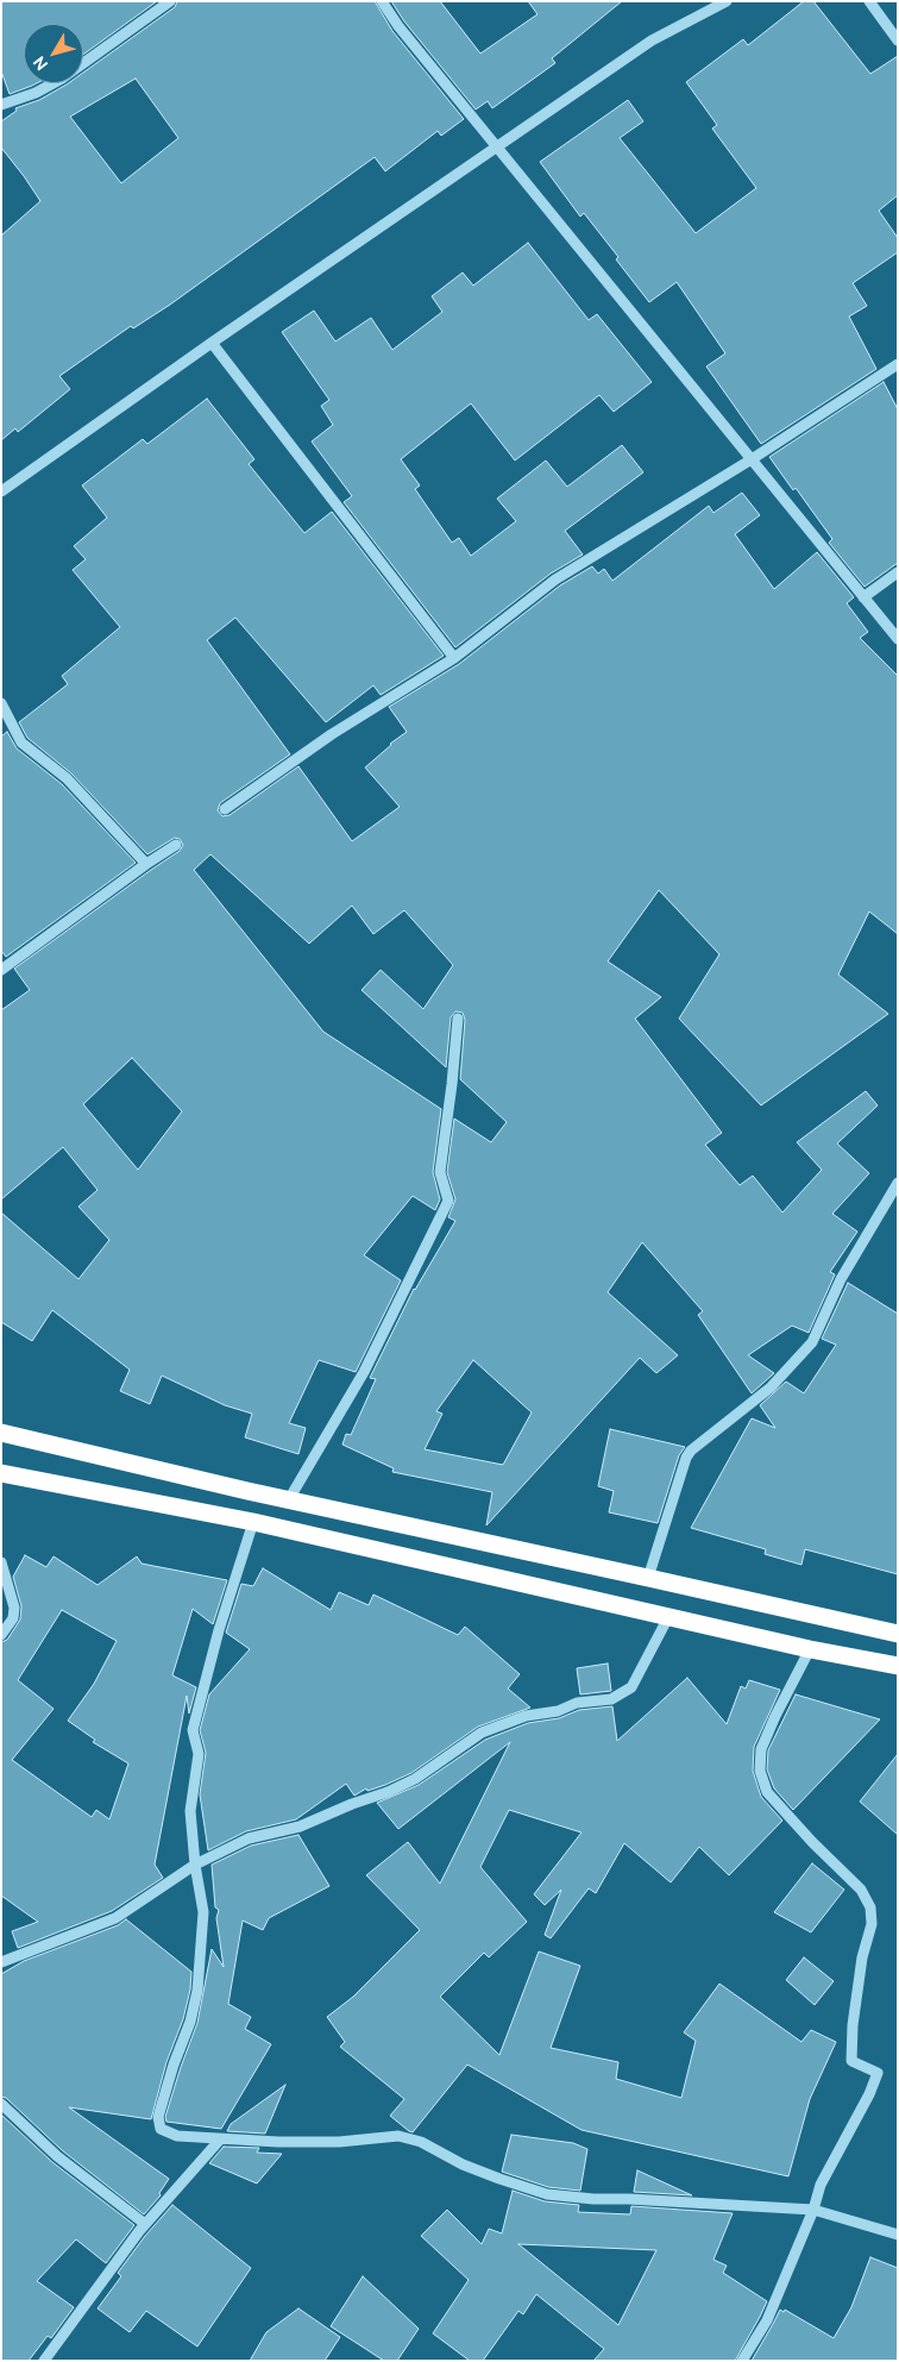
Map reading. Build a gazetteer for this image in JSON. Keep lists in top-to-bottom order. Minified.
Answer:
{"north":"bottom left"}
